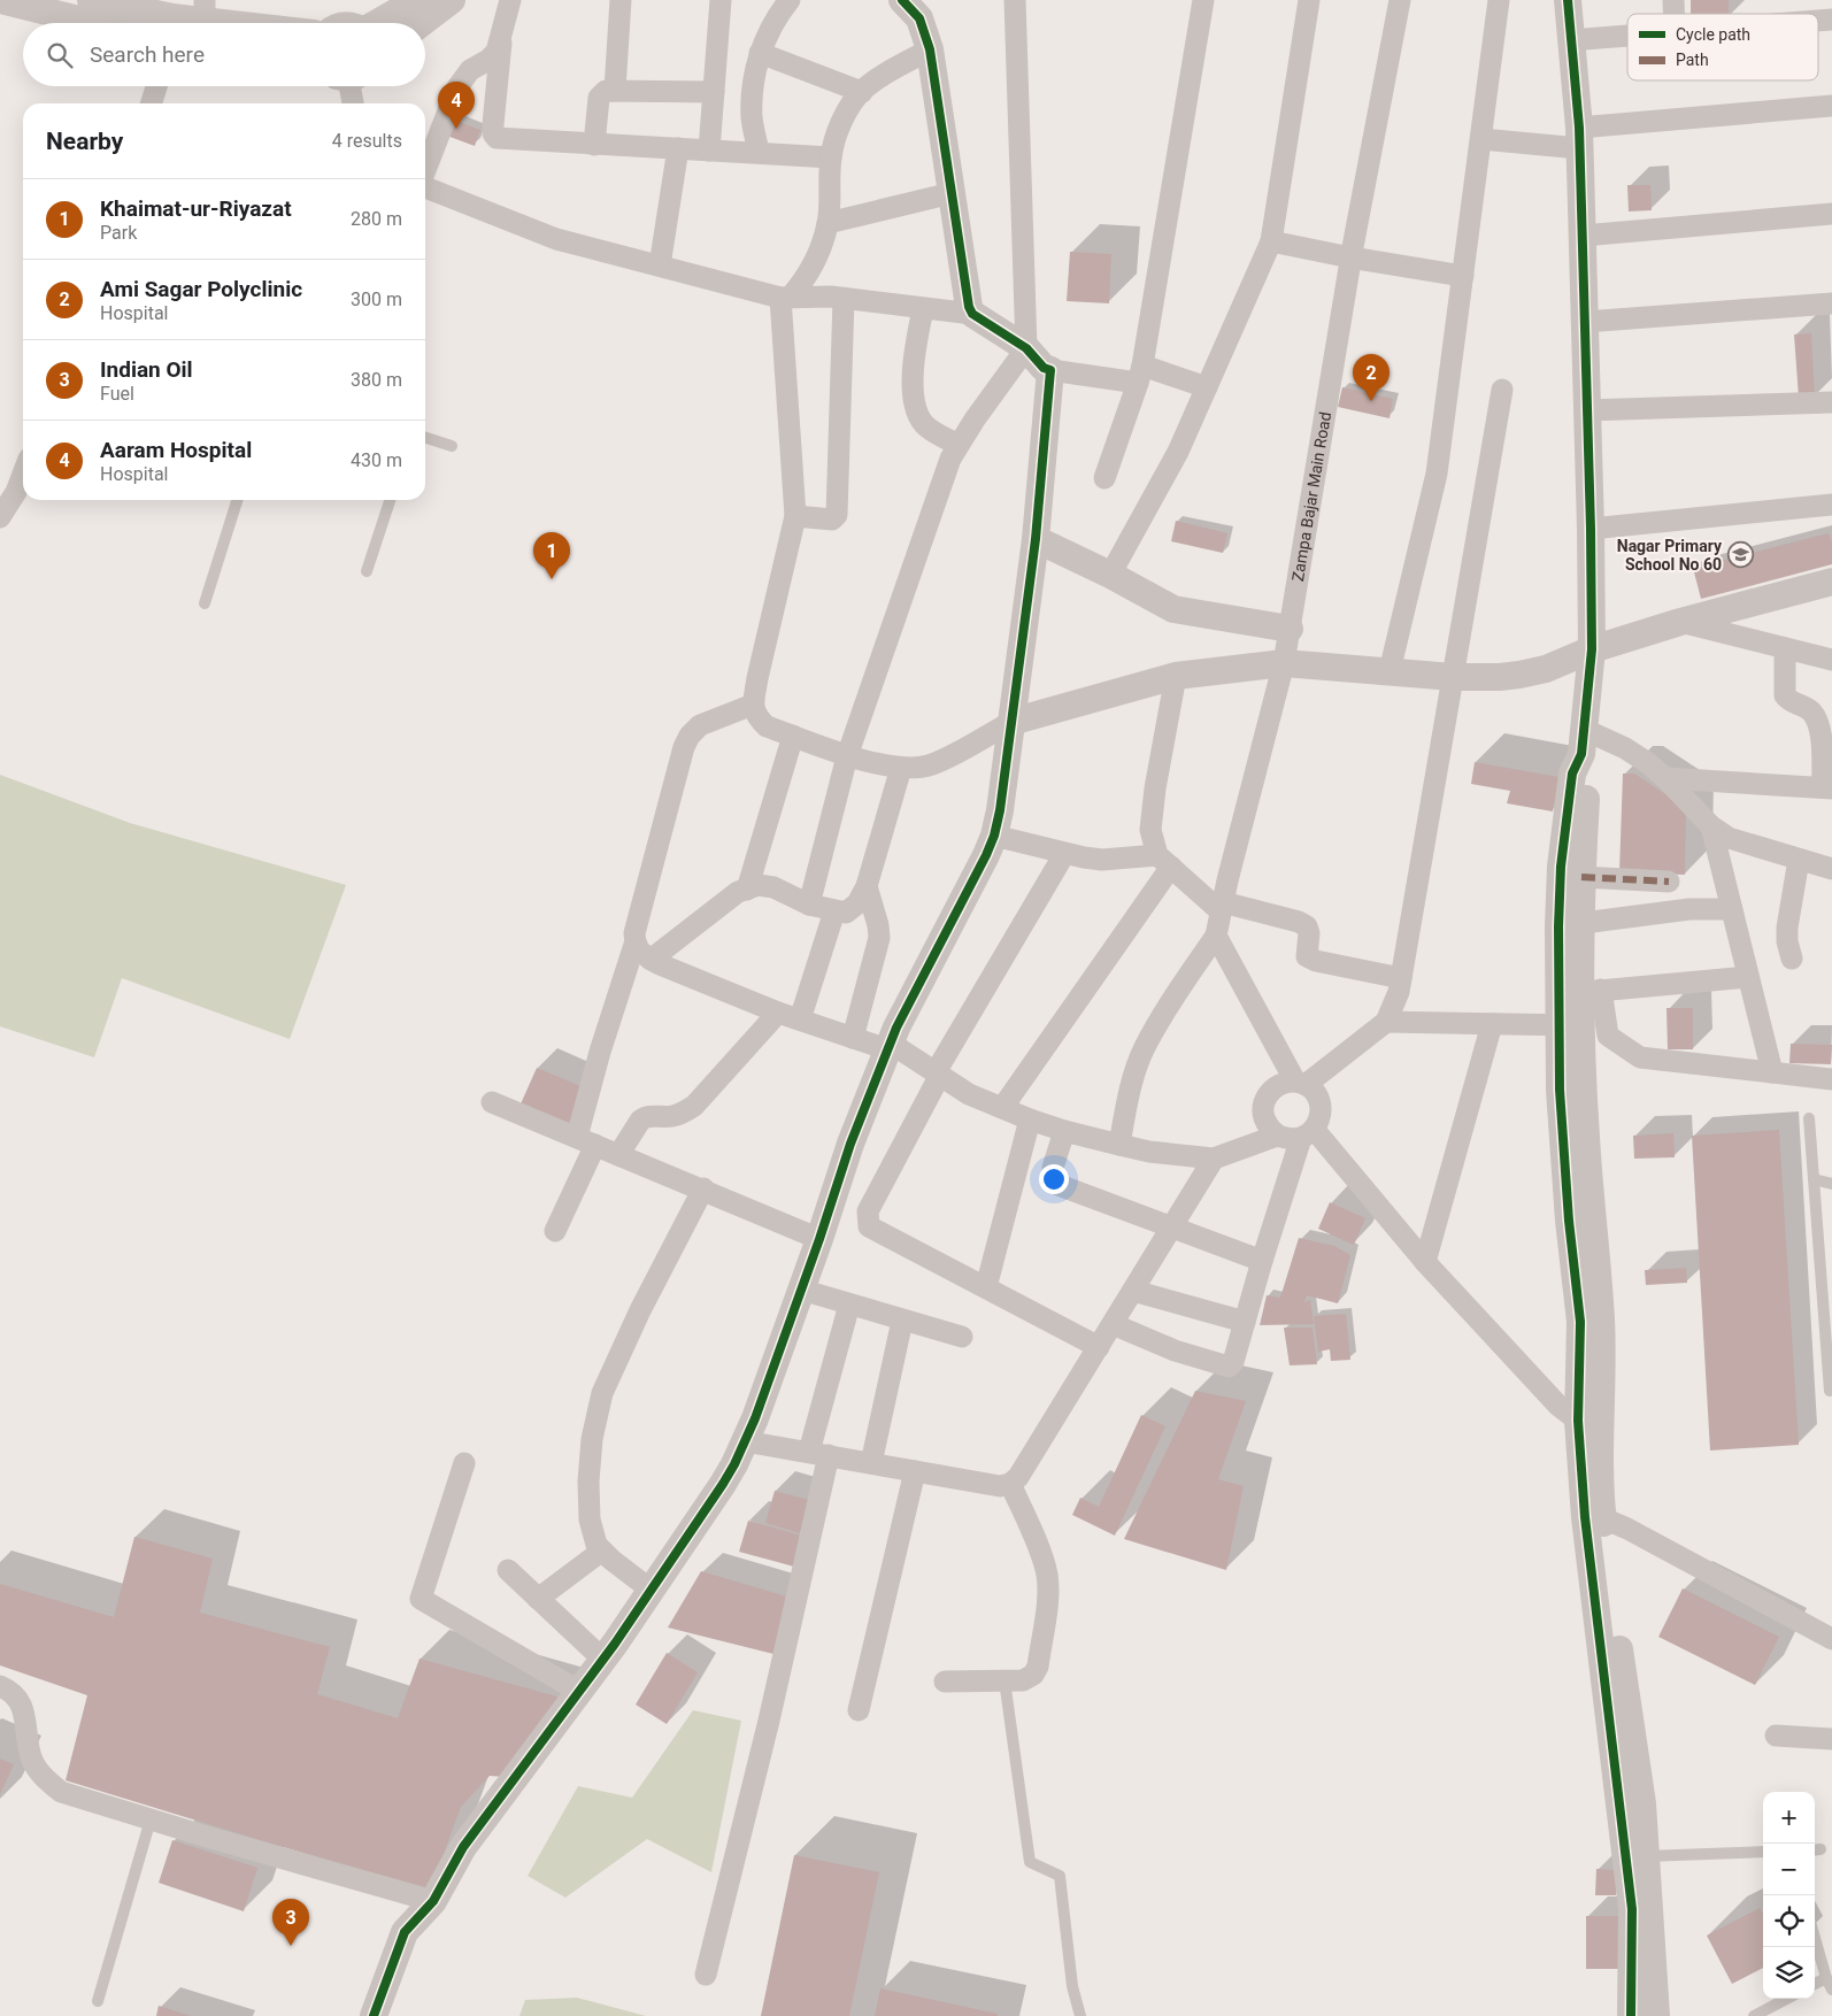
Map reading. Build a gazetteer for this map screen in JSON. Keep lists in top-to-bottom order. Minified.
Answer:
{"streets":{"street":["Zampa Bajar Main Road"]},"places":{"school or university":["Nagar Primary School No 60"]},"legend":["Cycle path","Path"],"page":{"search":"Search here","pins":["4","2","1","3"],"heading":["Nearby","4 results"],"list":[{"mark":"1","name":"Khaimat-ur-Riyazat","note":"Park","value":"280 m"},{"mark":"2","name":"Ami Sagar Polyclinic","note":"Hospital","value":"300 m"},{"mark":"3","name":"Indian Oil","note":"Fuel","value":"380 m"},{"mark":"4","name":"Aaram Hospital","note":"Hospital","value":"430 m"}],"map_buttons":["+","−"]}}
